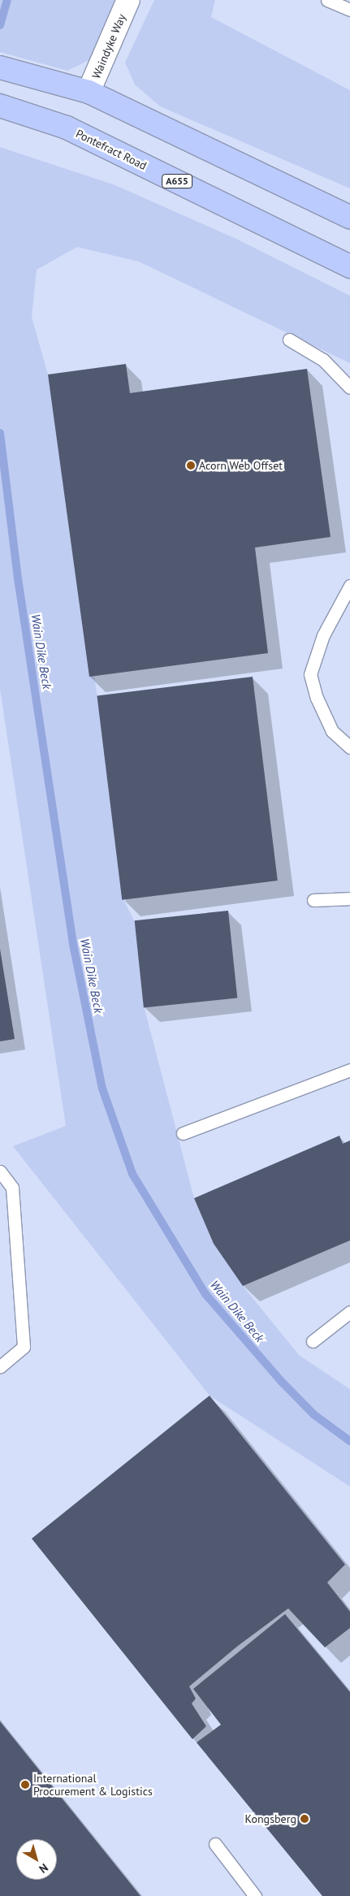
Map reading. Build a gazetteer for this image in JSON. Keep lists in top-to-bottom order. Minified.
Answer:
{"streets":{"main road":["Pontefract Road","A655"],"street":["Waindyke Way"]},"water":["Wain Dike Beck"],"places":["Acorn Web Offset","International Procurement & Logistics","Kongsberg"],"north":"bottom right"}
